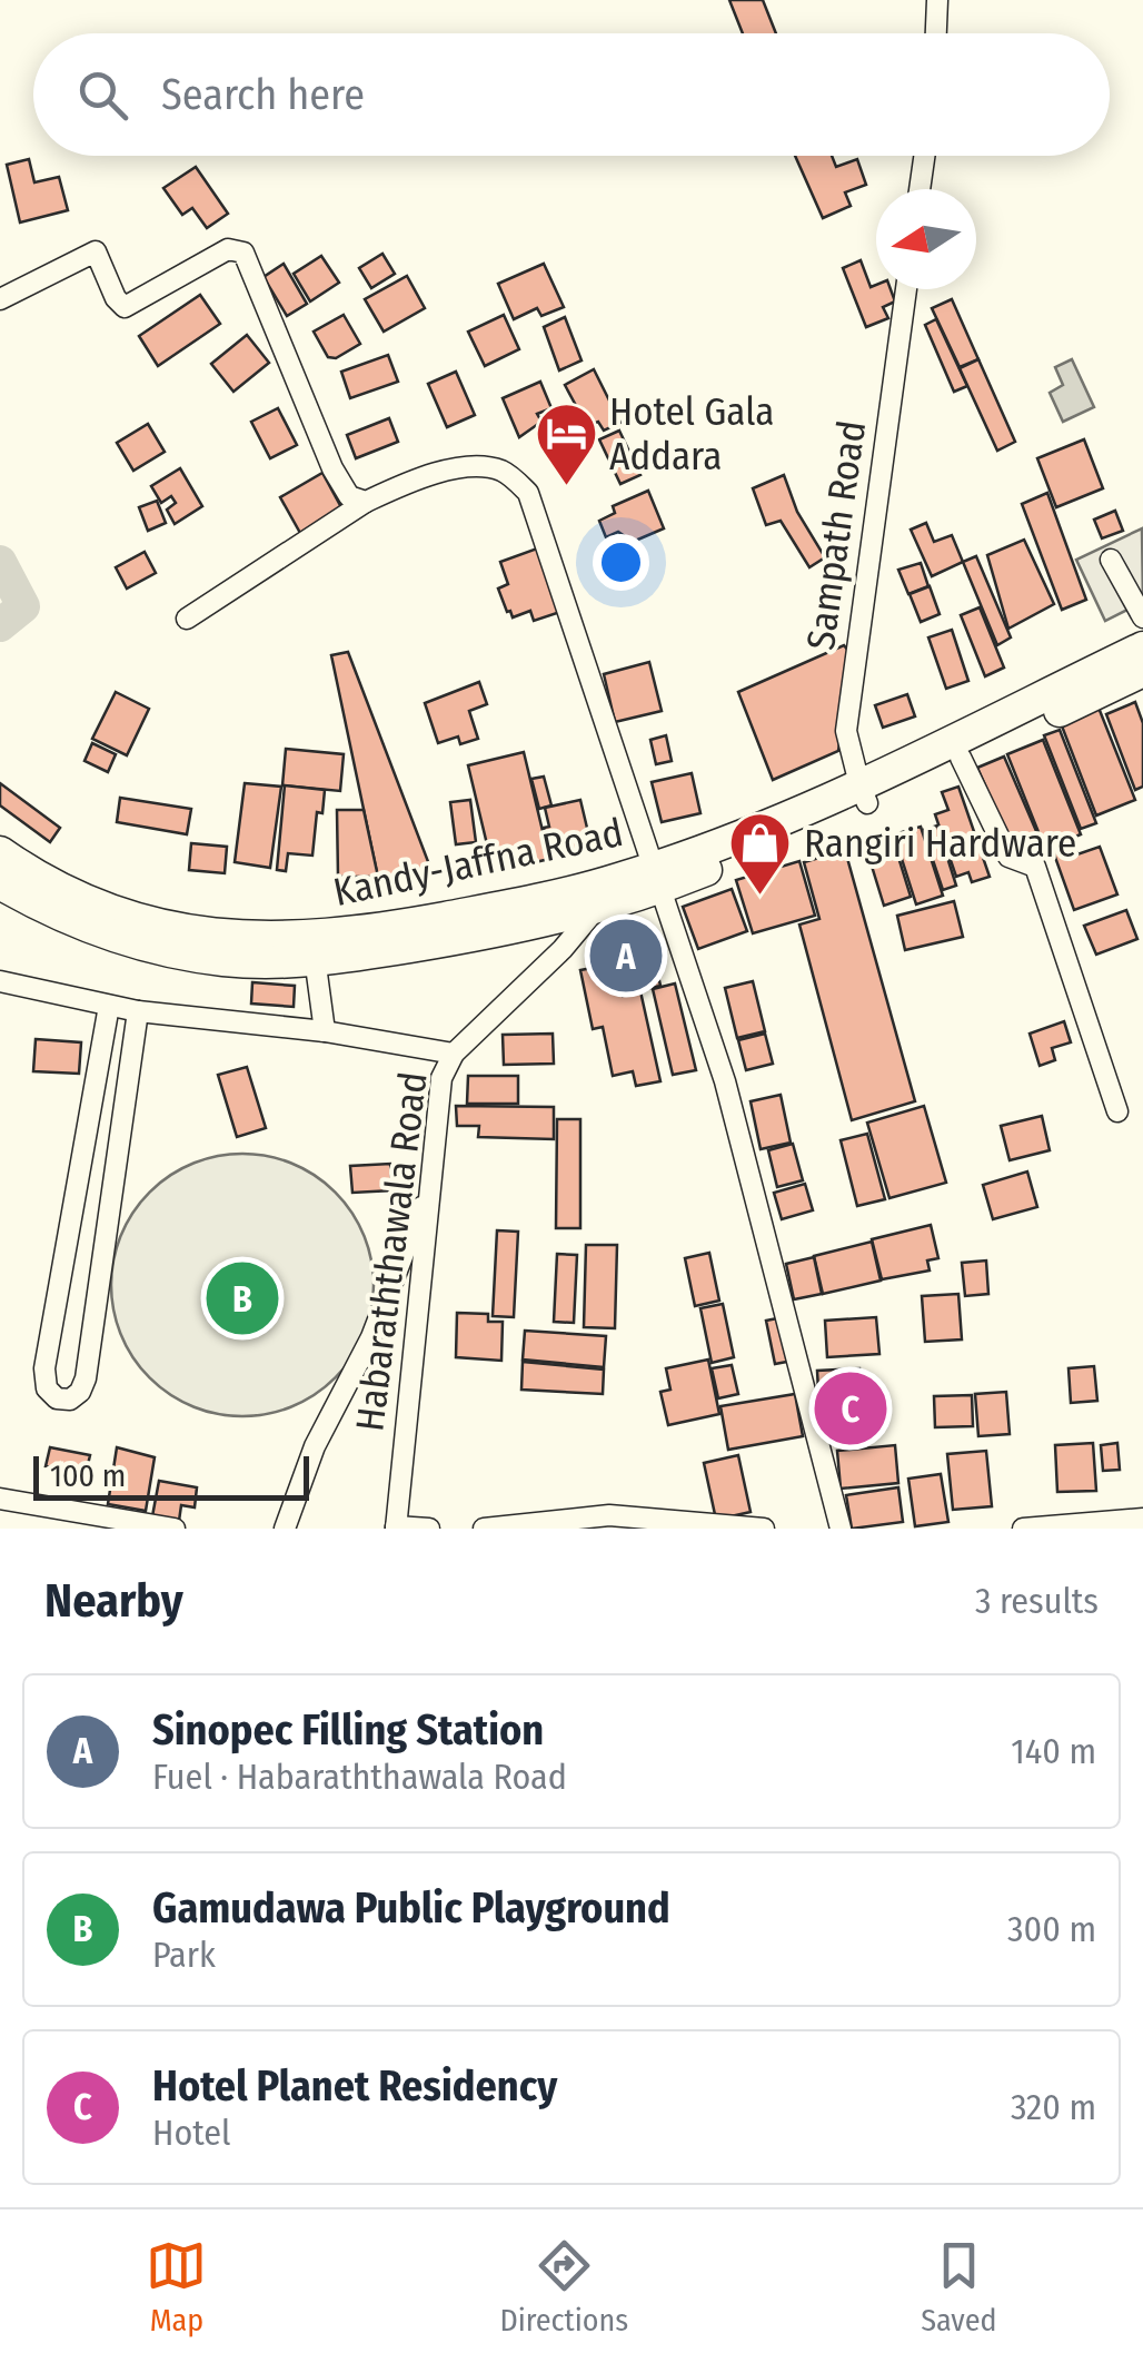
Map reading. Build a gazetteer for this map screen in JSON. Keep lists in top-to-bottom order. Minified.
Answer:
{"streets":{"highway":["Kandy-Jaffna Road"],"street":["Sampath Road","Habaraththawala Road"]},"crossings":[["Sampath Road","Kandy-Jaffna Road"],["Kandy-Jaffna Road","Habaraththawala Road"]],"places":{"hotel":["Hotel Gala Addara"],"shop":["Rangiri Hardware"]},"scale_bar":"100 m","north":"left","page":{"search":"Search here","pins":["A","B","C"],"scale":"100 m","heading":["Nearby","3 results"],"list":[{"mark":"A","name":"Sinopec Filling Station","note":"Fuel · Habaraththawala Road","value":"140 m"},{"mark":"B","name":"Gamudawa Public Playground","note":"Park","value":"300 m"},{"mark":"C","name":"Hotel Planet Residency","note":"Hotel","value":"320 m"}],"nav":["Map","Directions","Saved"]}}
